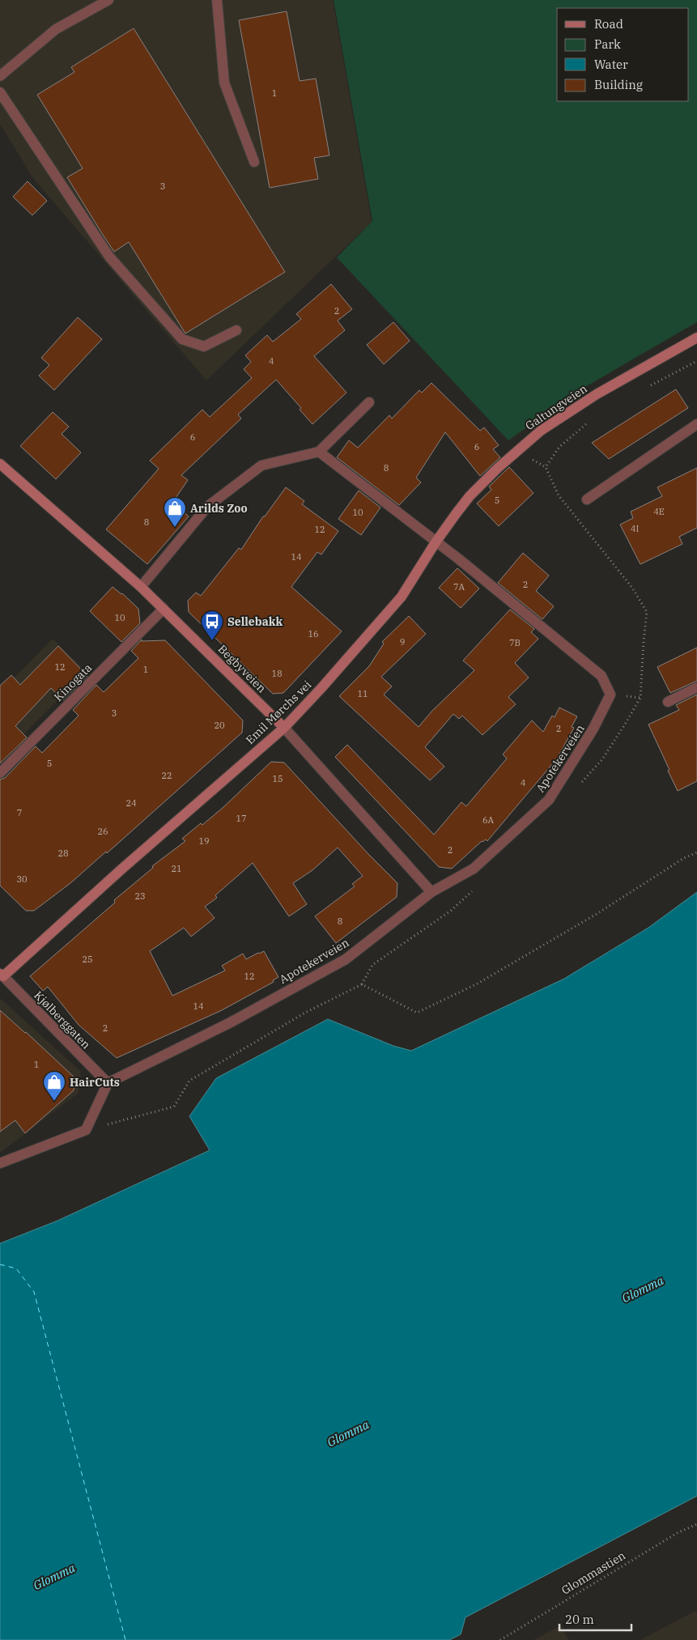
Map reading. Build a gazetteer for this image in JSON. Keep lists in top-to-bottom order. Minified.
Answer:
{"streets":{"main road":["Galtungveien","Begbyveien","Emil Mørchs vei"],"street":["Kinogata","Apotekerveien","Kjølberggaten"],"path":["Glommastien"]},"crossings":[["Galtungveien","Emil Mørchs vei"],["Galtungveien","Apotekerveien"],["Begbyveien","Kinogata"],["Begbyveien","Emil Mørchs vei"],["Begbyveien","Apotekerveien"],["Emil Mørchs vei","Apotekerveien"],["Emil Mørchs vei","Kjølberggaten"],["Apotekerveien","Kjølberggaten"]],"water":["Glomma"],"places":{"shop":["Arilds Zoo","HairCuts"],"bus stop":["Sellebakk"]},"house_numbers":["1","3","2","4","6","6","8","5","4E","10","8","4I","12","14","2","7A","10","16","9","7B","12","1","18","11","3","20","2","5","22","15","4","24","7","17","6A","26","19","2","28","21","30","23","8","25","12","14","2","1"],"legend":["Road","Park","Water","Building"],"scale_bar":"20 m"}
